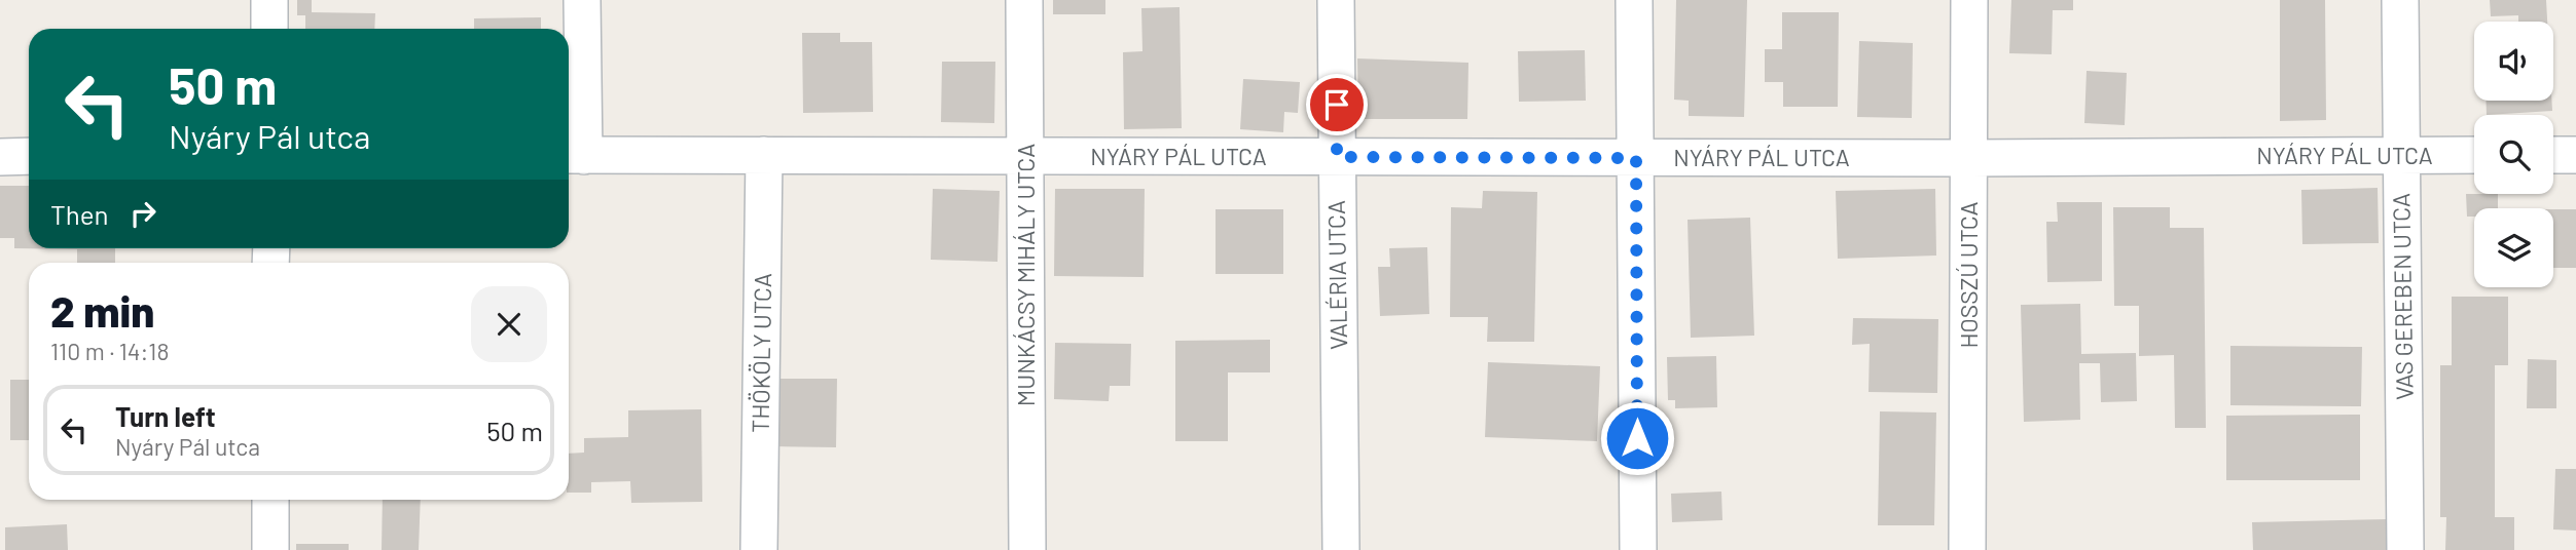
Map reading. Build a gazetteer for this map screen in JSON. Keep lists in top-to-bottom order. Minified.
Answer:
{"streets":{"street":["NYÁRY PÁL UTCA","MUNKÁCSY MIHÁLY UTCA","VALÉRIA UTCA","HOSSZÚ UTCA","VAS GEREBEN UTCA","THÖKÖLY UTCA"]},"crossings":[["NYÁRY PÁL UTCA","MUNKÁCSY MIHÁLY UTCA"],["NYÁRY PÁL UTCA","VALÉRIA UTCA"],["NYÁRY PÁL UTCA","HOSSZÚ UTCA"],["NYÁRY PÁL UTCA","VAS GEREBEN UTCA"],["NYÁRY PÁL UTCA","THÖKÖLY UTCA"]],"page":{"turn":["50 m","Nyáry Pál utca"],"then":"Then","heading":["2 min","110 m · 14:18"],"list":[{"name":"Turn left","note":"Nyáry Pál utca","value":"50 m"}]}}
